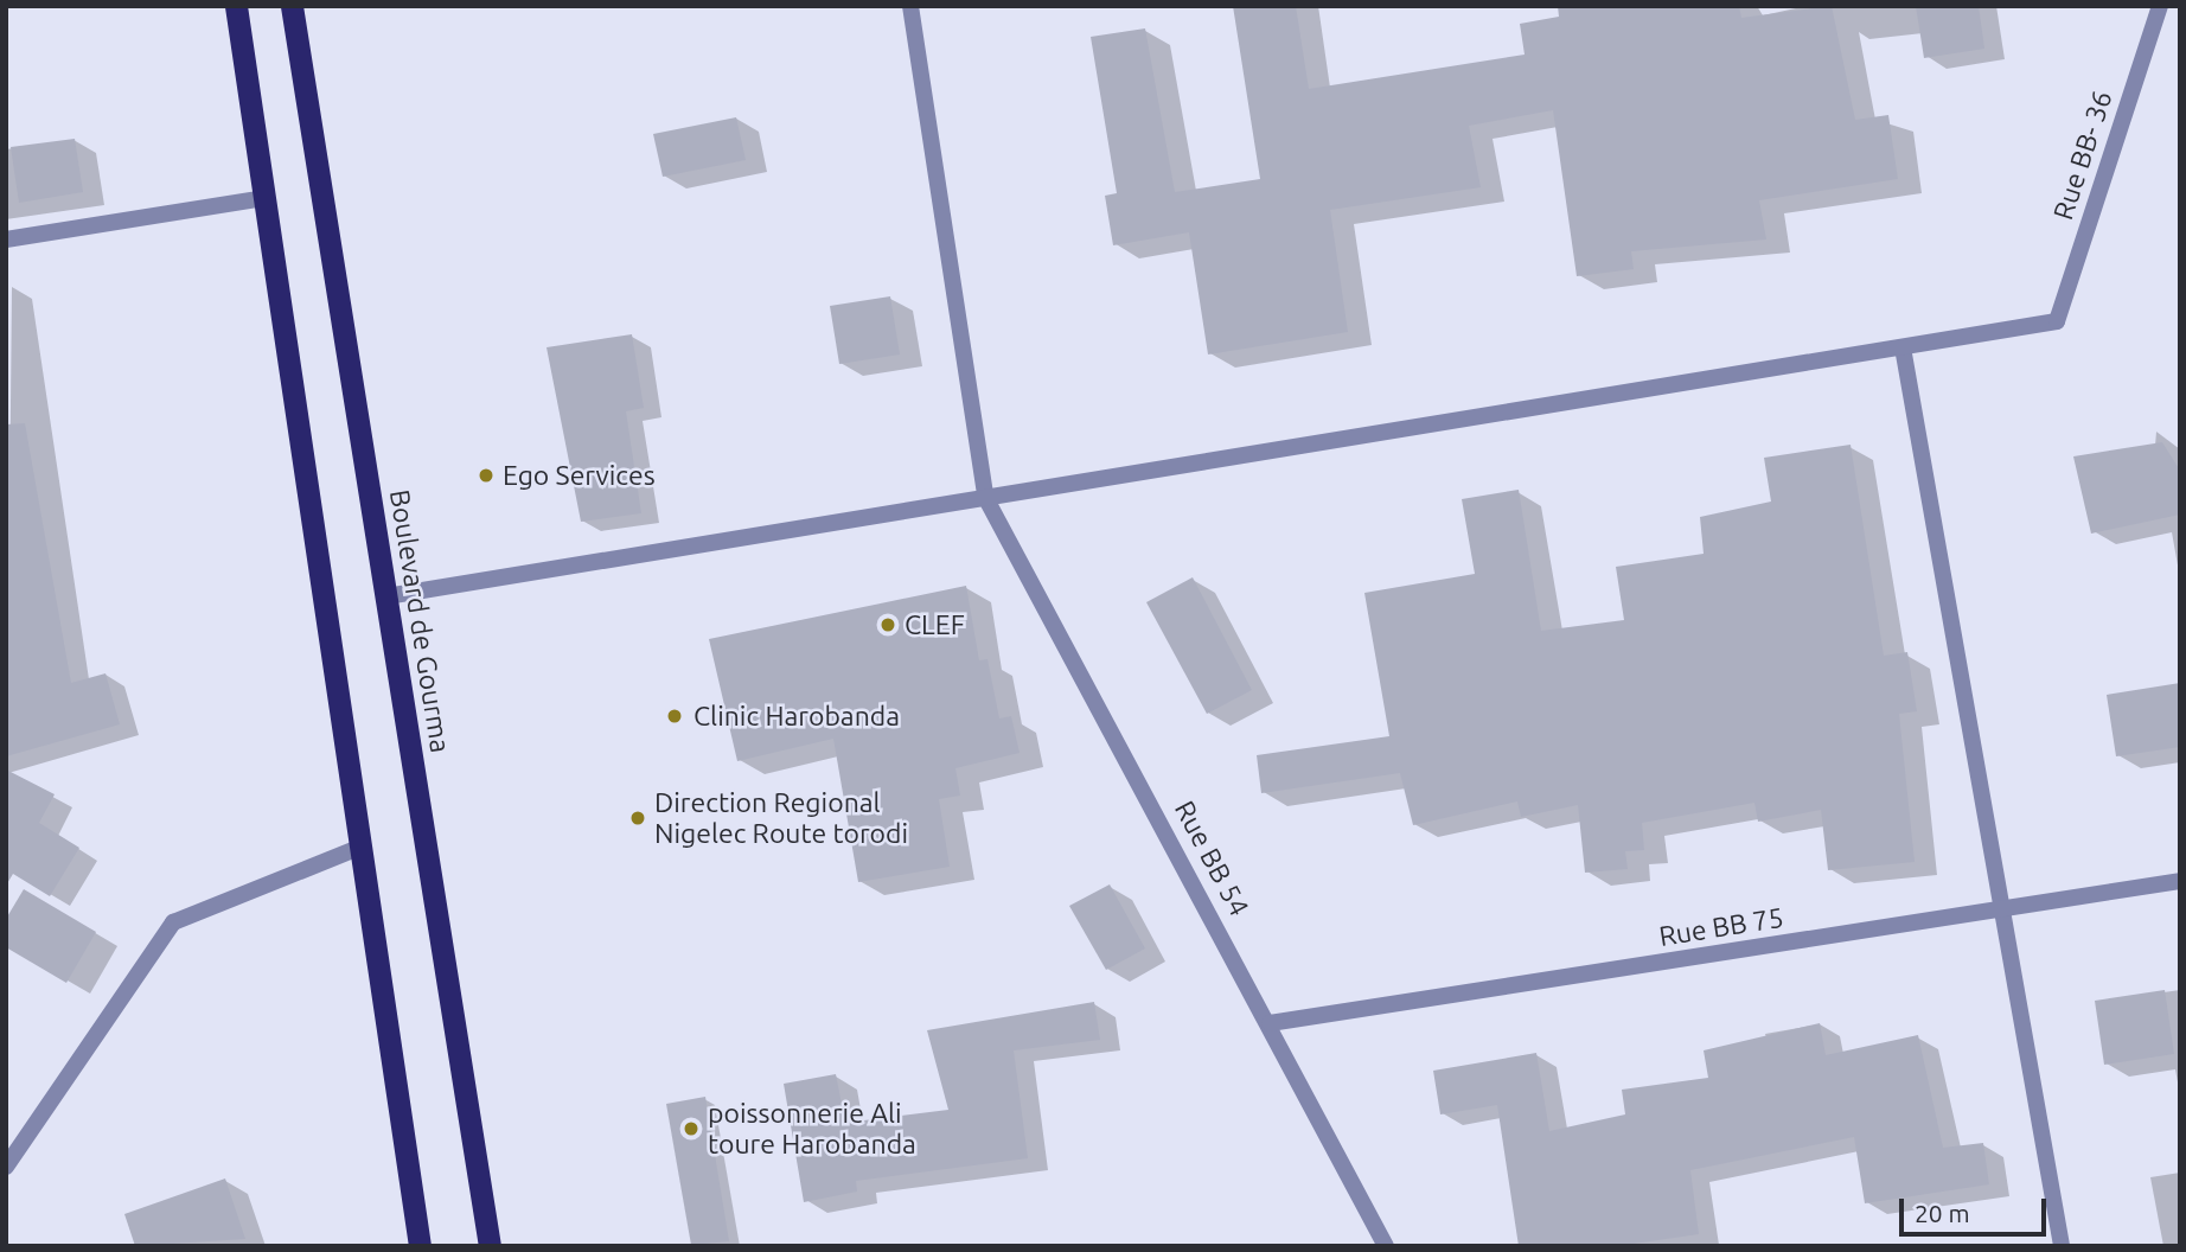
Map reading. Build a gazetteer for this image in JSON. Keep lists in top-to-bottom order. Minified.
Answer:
{"streets":{"highway":["Boulevard de Gourma"],"street":["Rue BB- 36","Rue BB 54","Rue BB 75"]},"crossings":[["Rue BB 54","Rue BB 75"]],"places":["Ego Services","CLEF","Clinic Harobanda","Direction Regional Nigelec Route torodi","poissonnerie Ali toure Harobanda"],"scale_bar":"20 m"}
